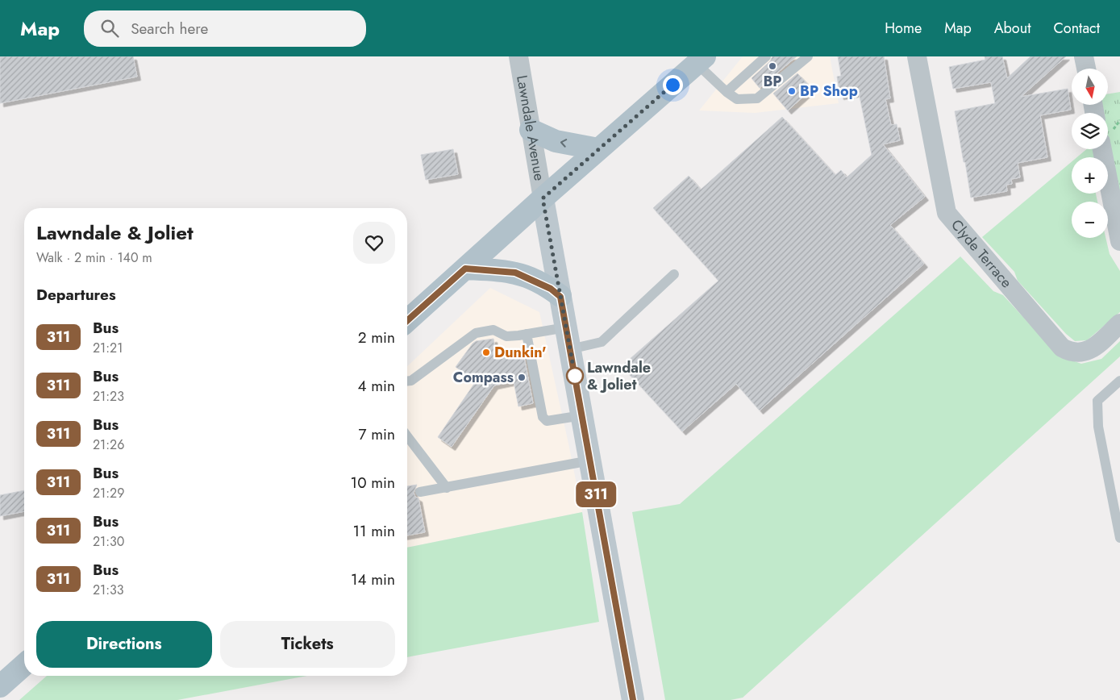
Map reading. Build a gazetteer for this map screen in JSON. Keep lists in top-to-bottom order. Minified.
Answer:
{"streets":{"street":["Lawndale Avenue","Clyde Terrace"]},"places":["BP","BP Shop","Dunkin'","Lawndale & Joliet","Compass"],"lines":["bus line 311"],"north":"bottom","page":{"header":"Map","search":"Search here","nav":["Home","Map","About","Contact"],"on_map":"311","map_buttons":["+","−"],"heading":[["Lawndale & Joliet","Walk · 2 min · 140 m"],"Departures"],"list":[{"mark":"311","name":"Bus","note":"21:21","value":"2 min"},{"mark":"311","name":"Bus","note":"21:23","value":"4 min"},{"mark":"311","name":"Bus","note":"21:26","value":"7 min"},{"mark":"311","name":"Bus","note":"21:29","value":"10 min"},{"mark":"311","name":"Bus","note":"21:30","value":"11 min"},{"mark":"311","name":"Bus","note":"21:33","value":"14 min"}],"buttons":["Directions","Tickets"]}}
